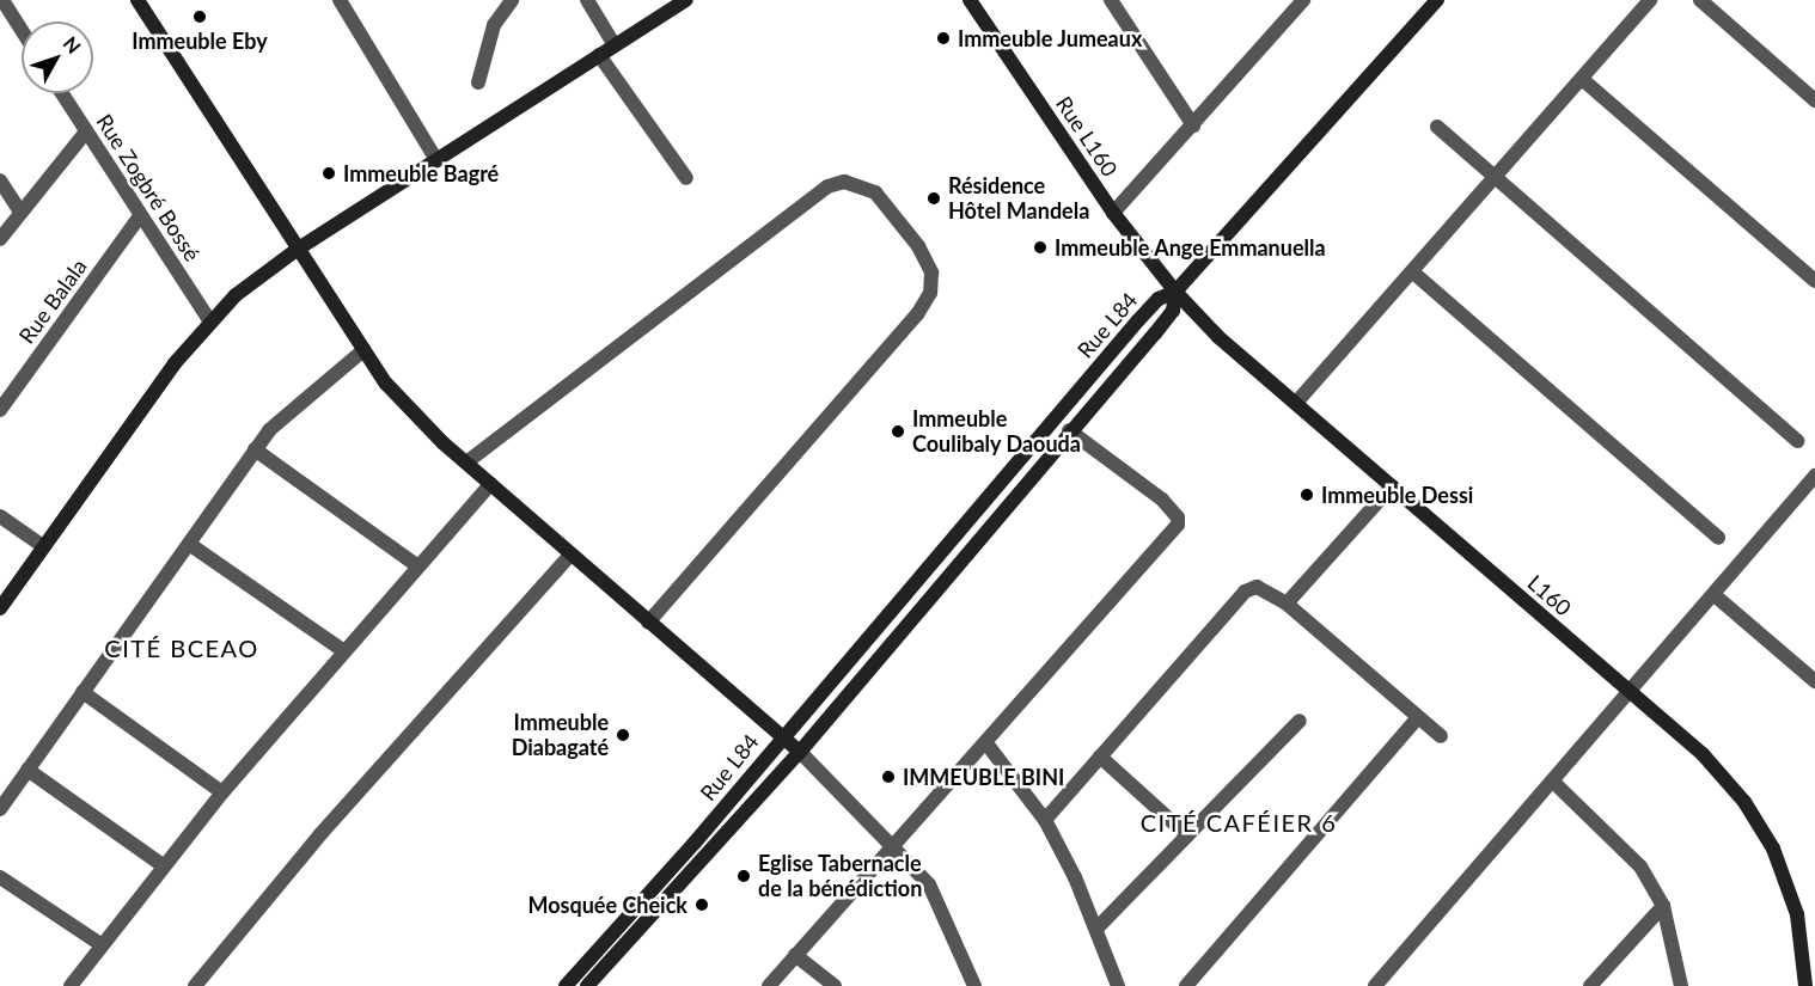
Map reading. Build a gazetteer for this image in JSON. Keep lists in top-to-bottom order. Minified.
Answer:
{"streets":{"street":["Rue L160","Rue Zogbré Bossé","Rue Balala","Rue L84","L160"]},"crossings":[["Rue L160","Rue L84"],["Rue L160","L160"],["Rue Zogbré Bossé","Rue Balala"],["Rue L84","L160"]],"districts":["CITÉ BCEAO","CITÉ CAFÉIER 6"],"places":["Immeuble Eby","Immeuble Jumeaux","Immeuble Bagré","Résidence Hôtel Mandela","Immeuble Ange Emmanuella","Immeuble Coulibaly Daouda","Immeuble Dessi","Immeuble Diabagaté","IMMEUBLE BINI","Eglise Tabernacle de la bénédiction","Mosquée Cheick"],"north":"top right"}
